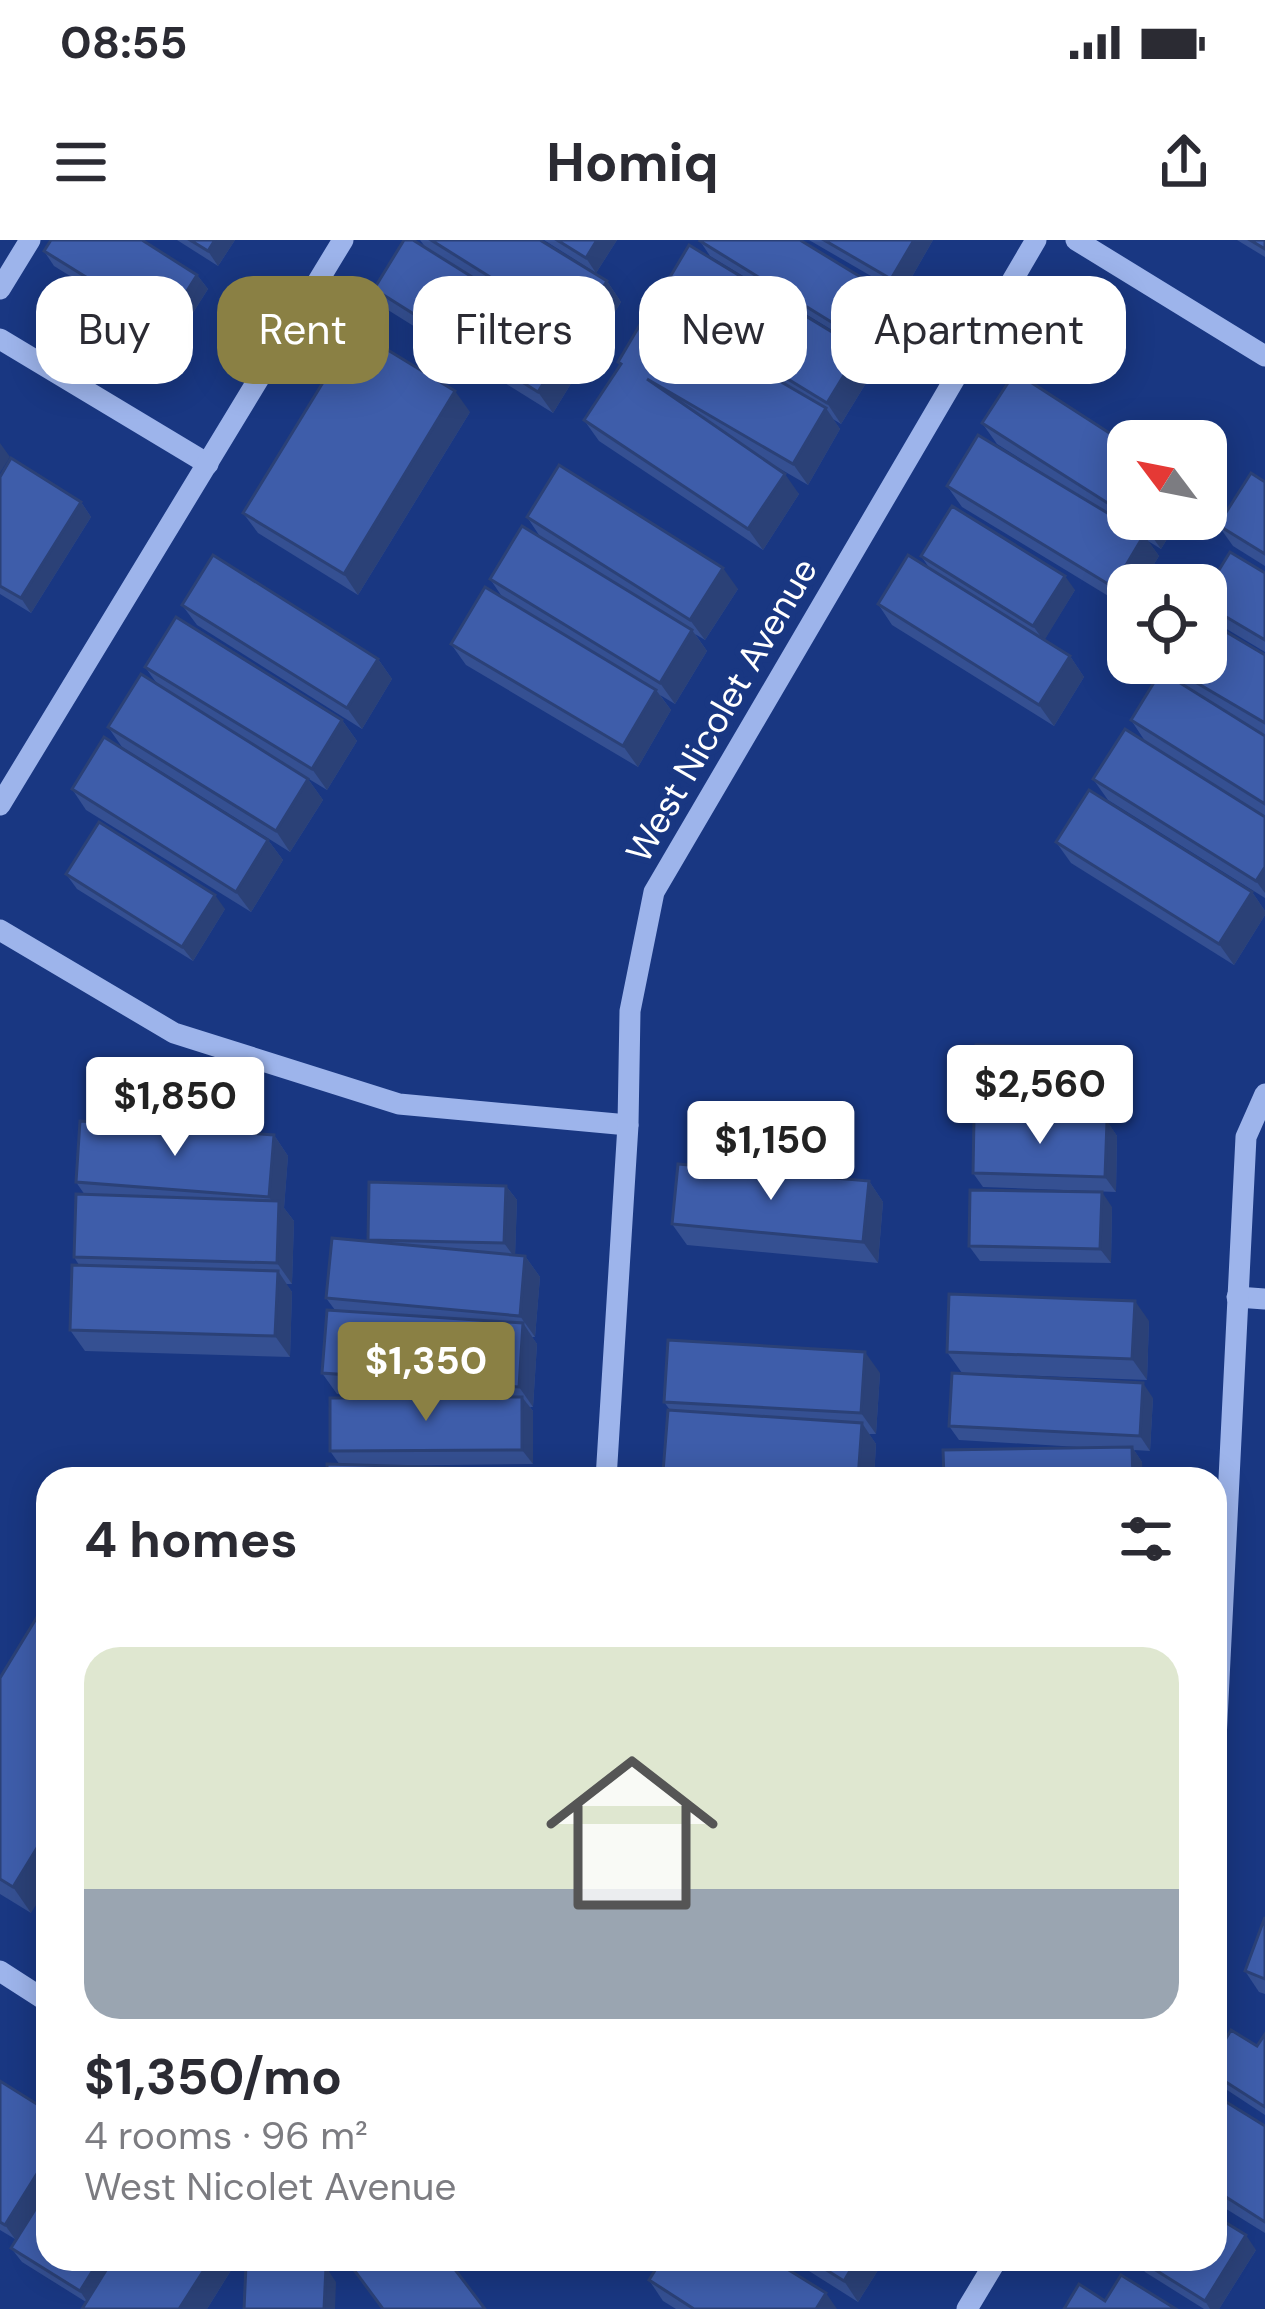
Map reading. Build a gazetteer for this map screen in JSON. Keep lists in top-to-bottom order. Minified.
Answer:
{"streets":{"street":["West Nicolet Avenue"]},"north":"top left","page":{"status":"08:55","header":"Homiq","chip":["Buy","Rent","Filters","New","Apartment"],"price":["$2,560","$1,850","$1,150","$1,350"],"heading":"4 homes","list":[{"name":"$1,350/mo","note":"4 rooms · 96 m² · West Nicolet Avenue"}]}}
